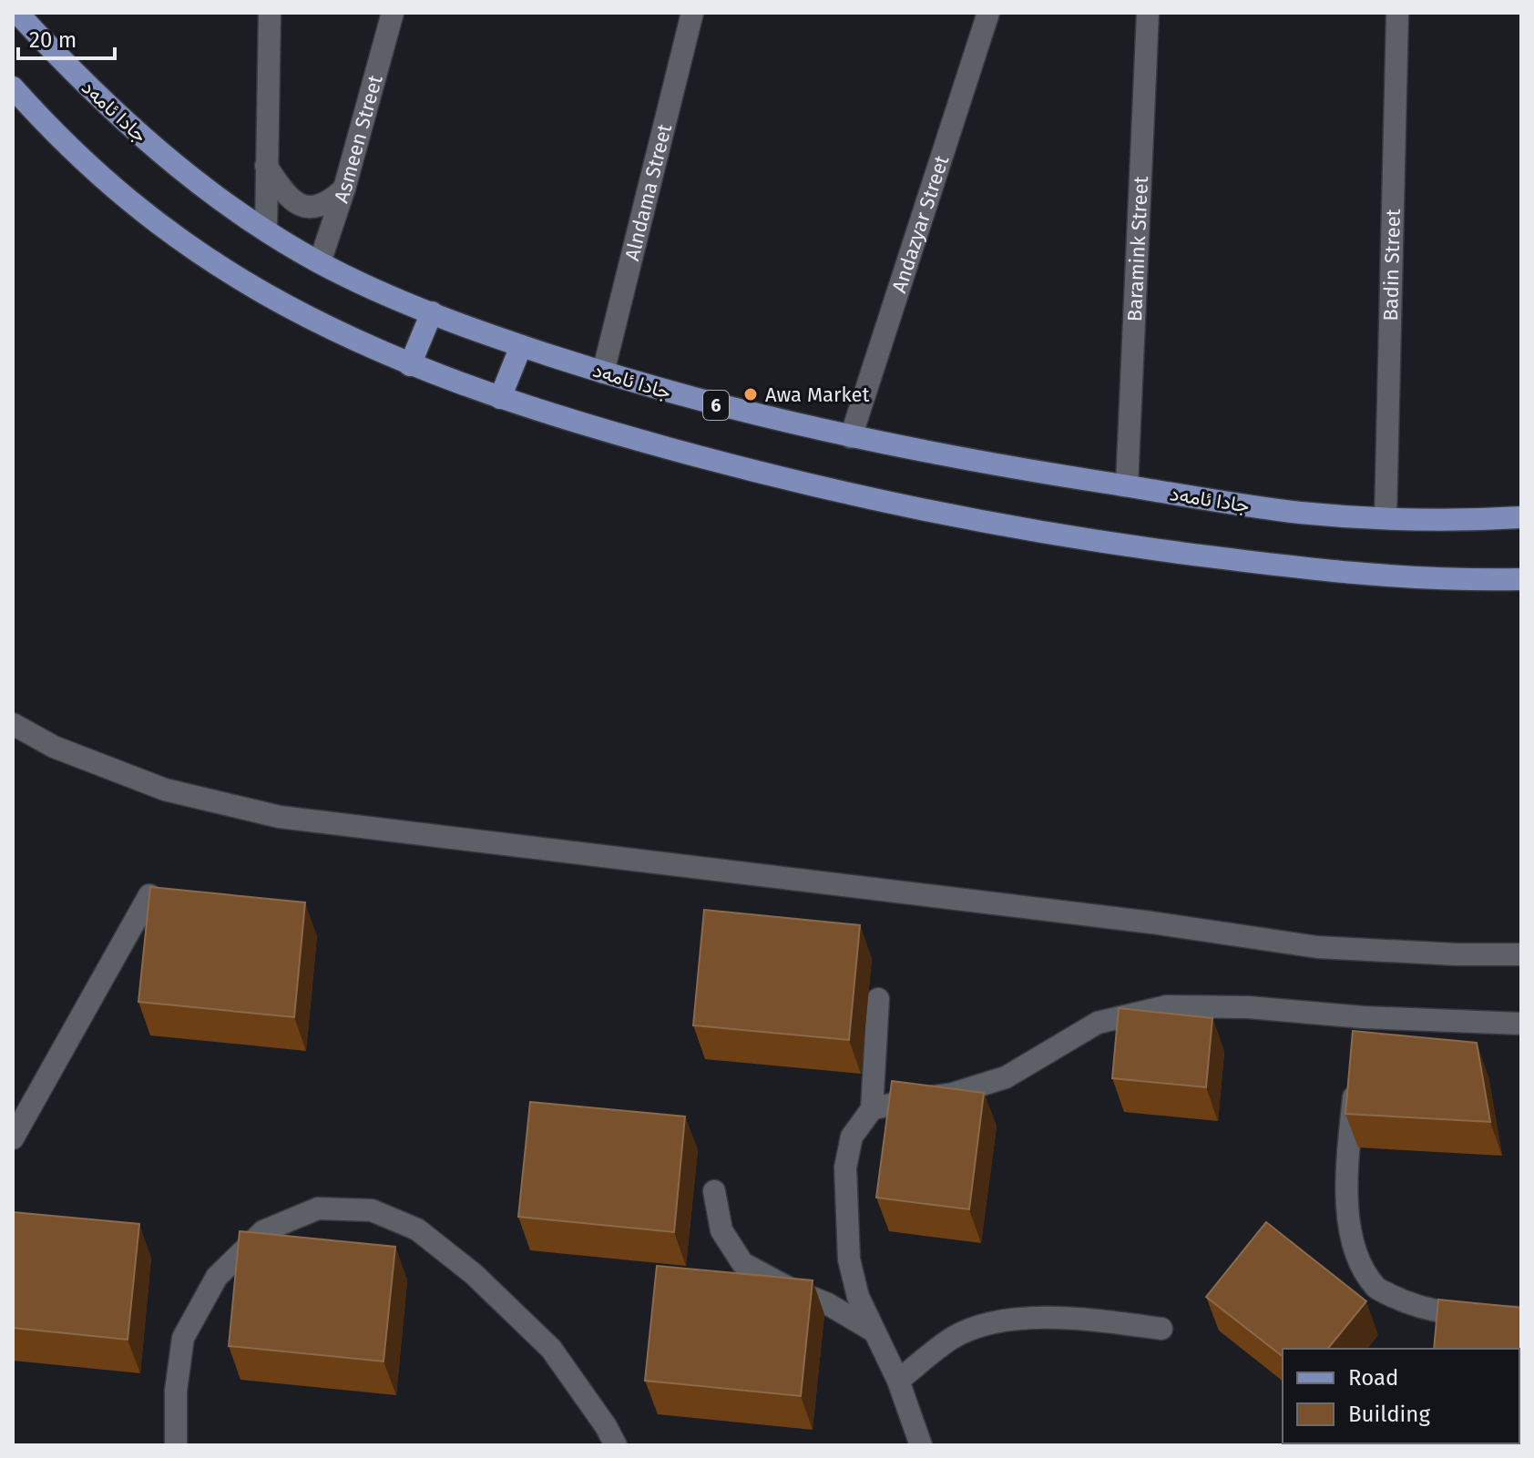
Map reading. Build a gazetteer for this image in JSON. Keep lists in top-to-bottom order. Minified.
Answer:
{"streets":{"main road":["جادا ئامەد","6"],"street":["Asmeen Street","Alndama Street","Andazyar Street","Baramink Street","Badin Street"]},"crossings":[["جادا ئامەد","Asmeen Street"],["جادا ئامەد","Alndama Street"],["جادا ئامەد","Andazyar Street"],["جادا ئامەد","Baramink Street"],["جادا ئامەد","Badin Street"]],"places":["Awa Market"],"legend":["Road","Building"],"scale_bar":"20 m"}
